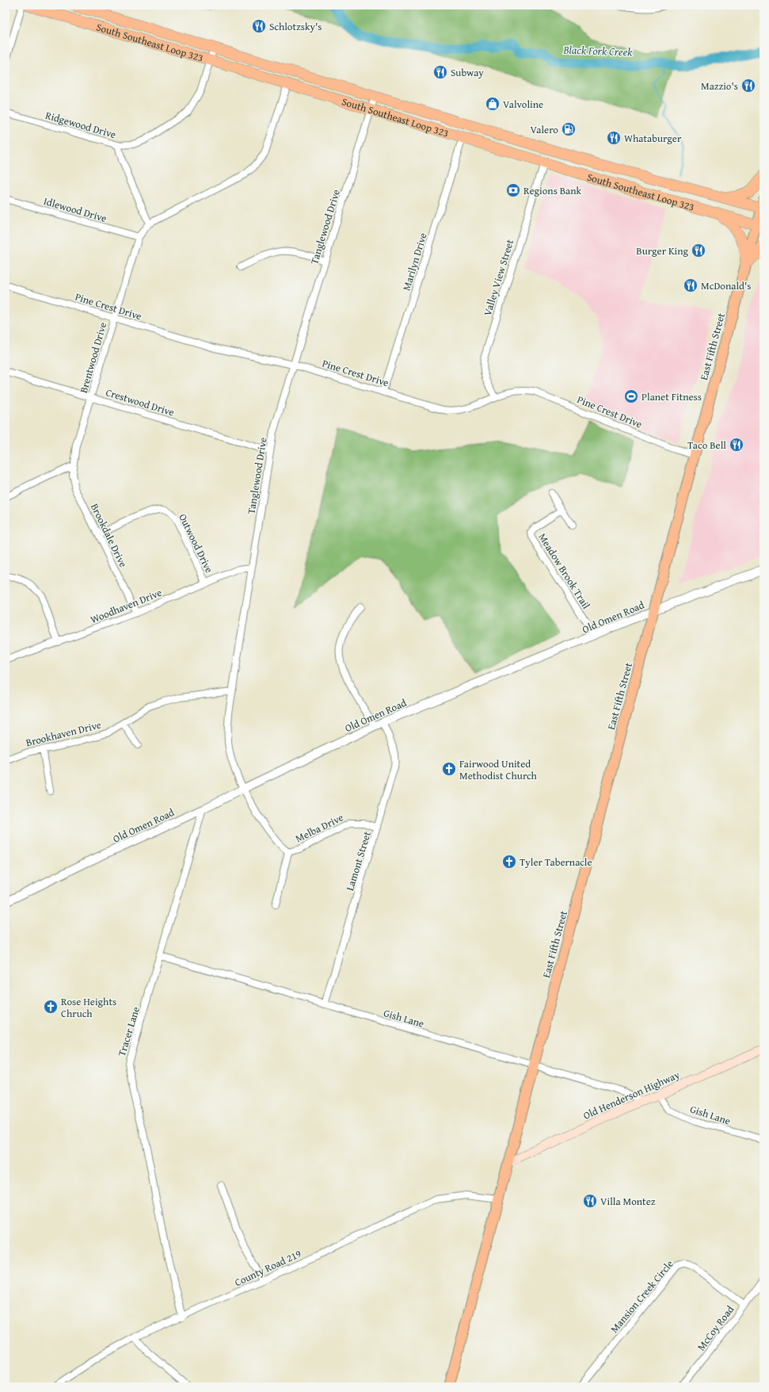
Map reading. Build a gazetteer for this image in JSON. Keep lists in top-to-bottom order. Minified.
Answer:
{"streets":{"highway":["South Southeast Loop 323"],"main road":["East Fifth Street","Old Henderson Highway"],"street":["Ridgewood Drive","Idlewood Drive","Tanglewood Drive","Marilyn Drive","Valley View Street","Pine Crest Drive","Brentwood Drive","Crestwood Drive","Brookdale Drive","Outwood Drive","Meadow Brook Trail","Woodhaven Drive","Old Omen Road","Brookhaven Drive","Melba Drive","Lamont Street","Gish Lane","Tracer Lane","County Road 219","Mansion Creek Circle","McCoy Road"]},"crossings":[["South Southeast Loop 323","Ridgewood Drive"],["South Southeast Loop 323","Tanglewood Drive"],["South Southeast Loop 323","Marilyn Drive"],["South Southeast Loop 323","Valley View Street"],["South Southeast Loop 323","East Fifth Street"],["South Southeast Loop 323","Brentwood Drive"],["Idlewood Drive","Brentwood Drive"],["Tanglewood Drive","Pine Crest Drive"],["Tanglewood Drive","Crestwood Drive"],["Tanglewood Drive","Woodhaven Drive"],["Tanglewood Drive","Old Omen Road"],["Tanglewood Drive","Brookhaven Drive"],["Tanglewood Drive","Melba Drive"],["Marilyn Drive","Pine Crest Drive"],["Valley View Street","Pine Crest Drive"],["Pine Crest Drive","East Fifth Street"],["Pine Crest Drive","Brentwood Drive"],["East Fifth Street","Old Omen Road"],["East Fifth Street","Gish Lane"],["East Fifth Street","Old Henderson Highway"],["East Fifth Street","County Road 219"],["Brentwood Drive","Crestwood Drive"],["Brentwood Drive","Brookdale Drive"],["Brookdale Drive","Outwood Drive"],["Brookdale Drive","Woodhaven Drive"],["Outwood Drive","Woodhaven Drive"],["Meadow Brook Trail","Old Omen Road"],["Old Omen Road","Lamont Street"],["Old Omen Road","Tracer Lane"],["Melba Drive","Lamont Street"],["Lamont Street","Gish Lane"],["Gish Lane","Tracer Lane"],["Gish Lane","Old Henderson Highway"],["Tracer Lane","County Road 219"],["Mansion Creek Circle","McCoy Road"]],"water":["Black Fork Creek"],"places":{"restaurant":["Schlotzsky's","Subway","Mazzio's","Whataburger","Burger King","McDonald's","Taco Bell","Villa Montez"],"shop":["Valvoline"],"fuel station":["Valero"],"bank":["Regions Bank"],"sports":["Planet Fitness"],"church":["Fairwood United Methodist Church","Tyler Tabernacle","Rose Heights Chruch"]}}
